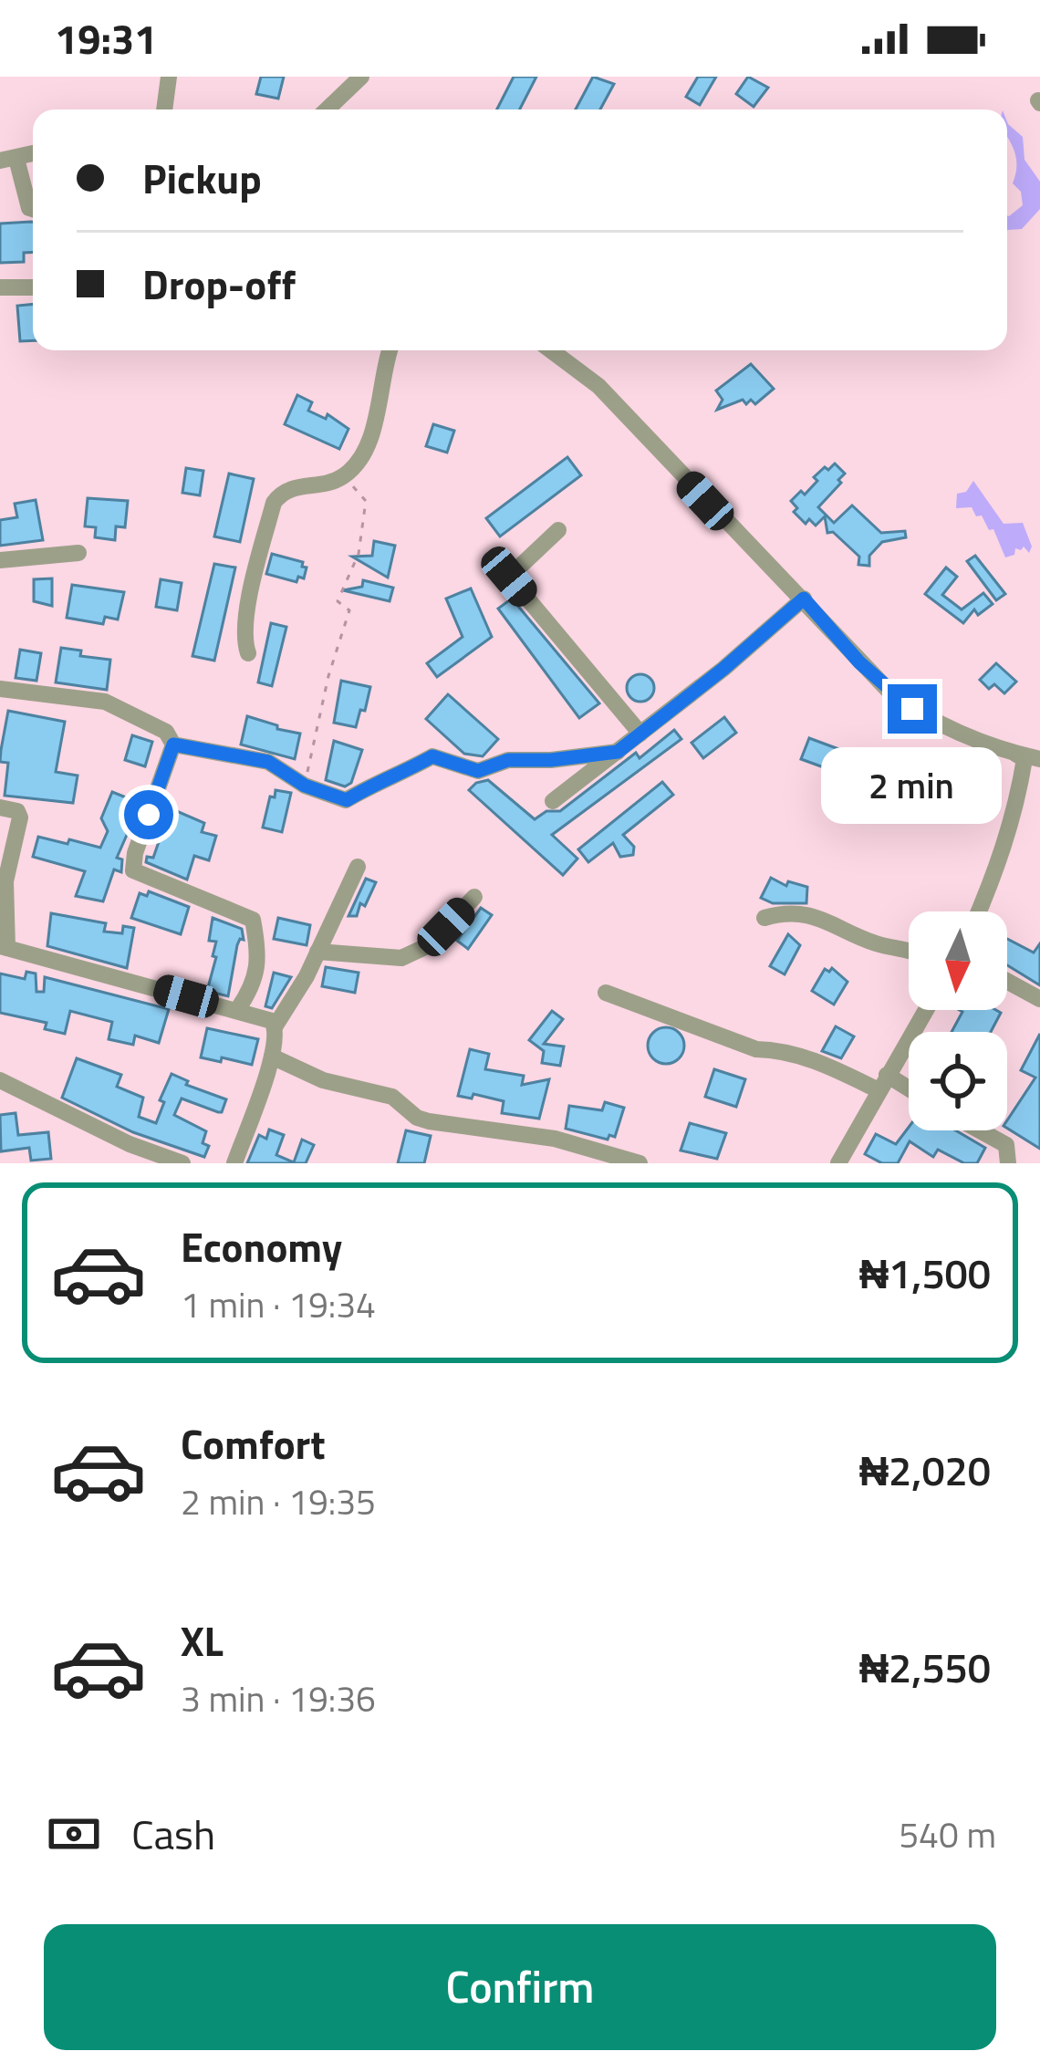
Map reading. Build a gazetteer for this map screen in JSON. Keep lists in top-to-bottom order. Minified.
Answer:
{"north":"bottom","page":{"status":"19:31","banner":["Pickup","Drop-off"],"bubble":"2 min","list":[{"name":"Economy","note":"1 min · 19:34","value":"₦1,500"},{"name":"Comfort","note":"2 min · 19:35","value":"₦2,020"},{"name":"XL","note":"3 min · 19:36","value":"₦2,550"}],"pay":["Cash","540 m"],"buttons":"Confirm"}}
